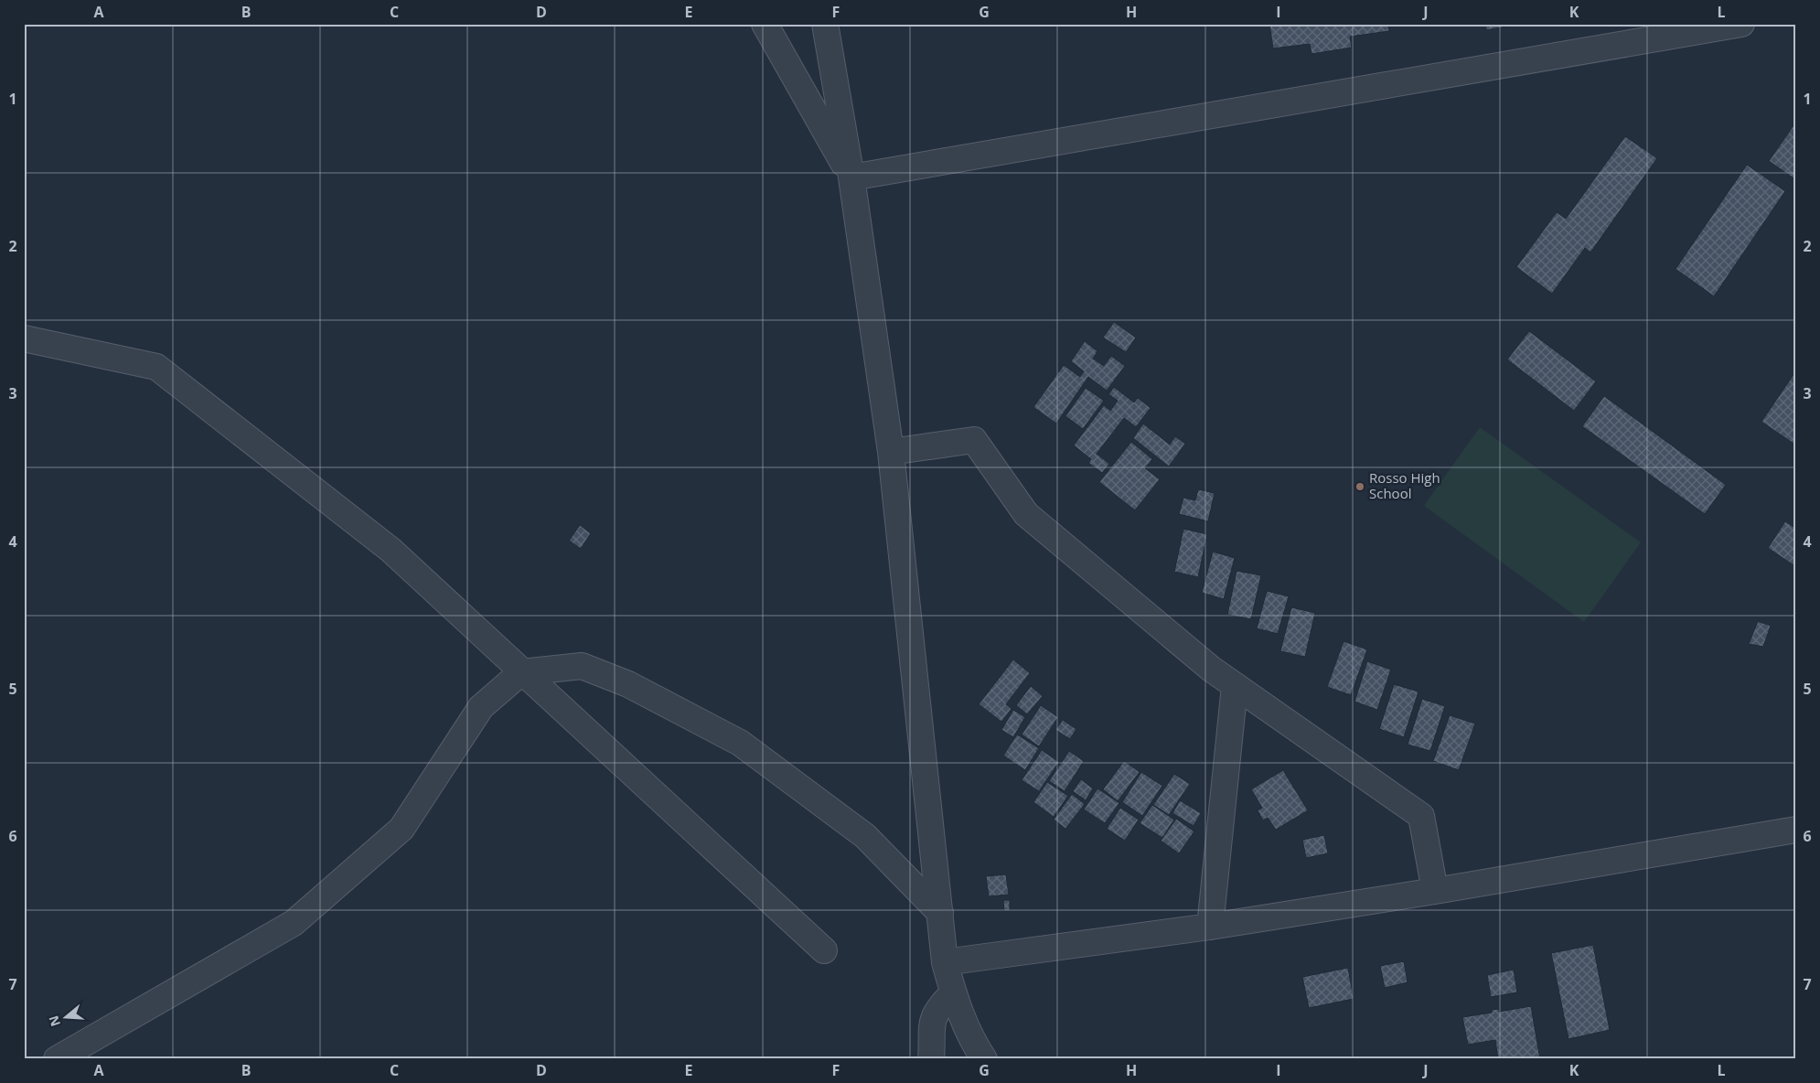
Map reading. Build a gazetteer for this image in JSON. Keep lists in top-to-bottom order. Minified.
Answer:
{"places":["Rosso High School"],"north":"left","grid":{"columns":["A","B","C","D","E","F","G","H","I","J","K","L"],"rows":["1","2","3","4","5","6","7"]}}
